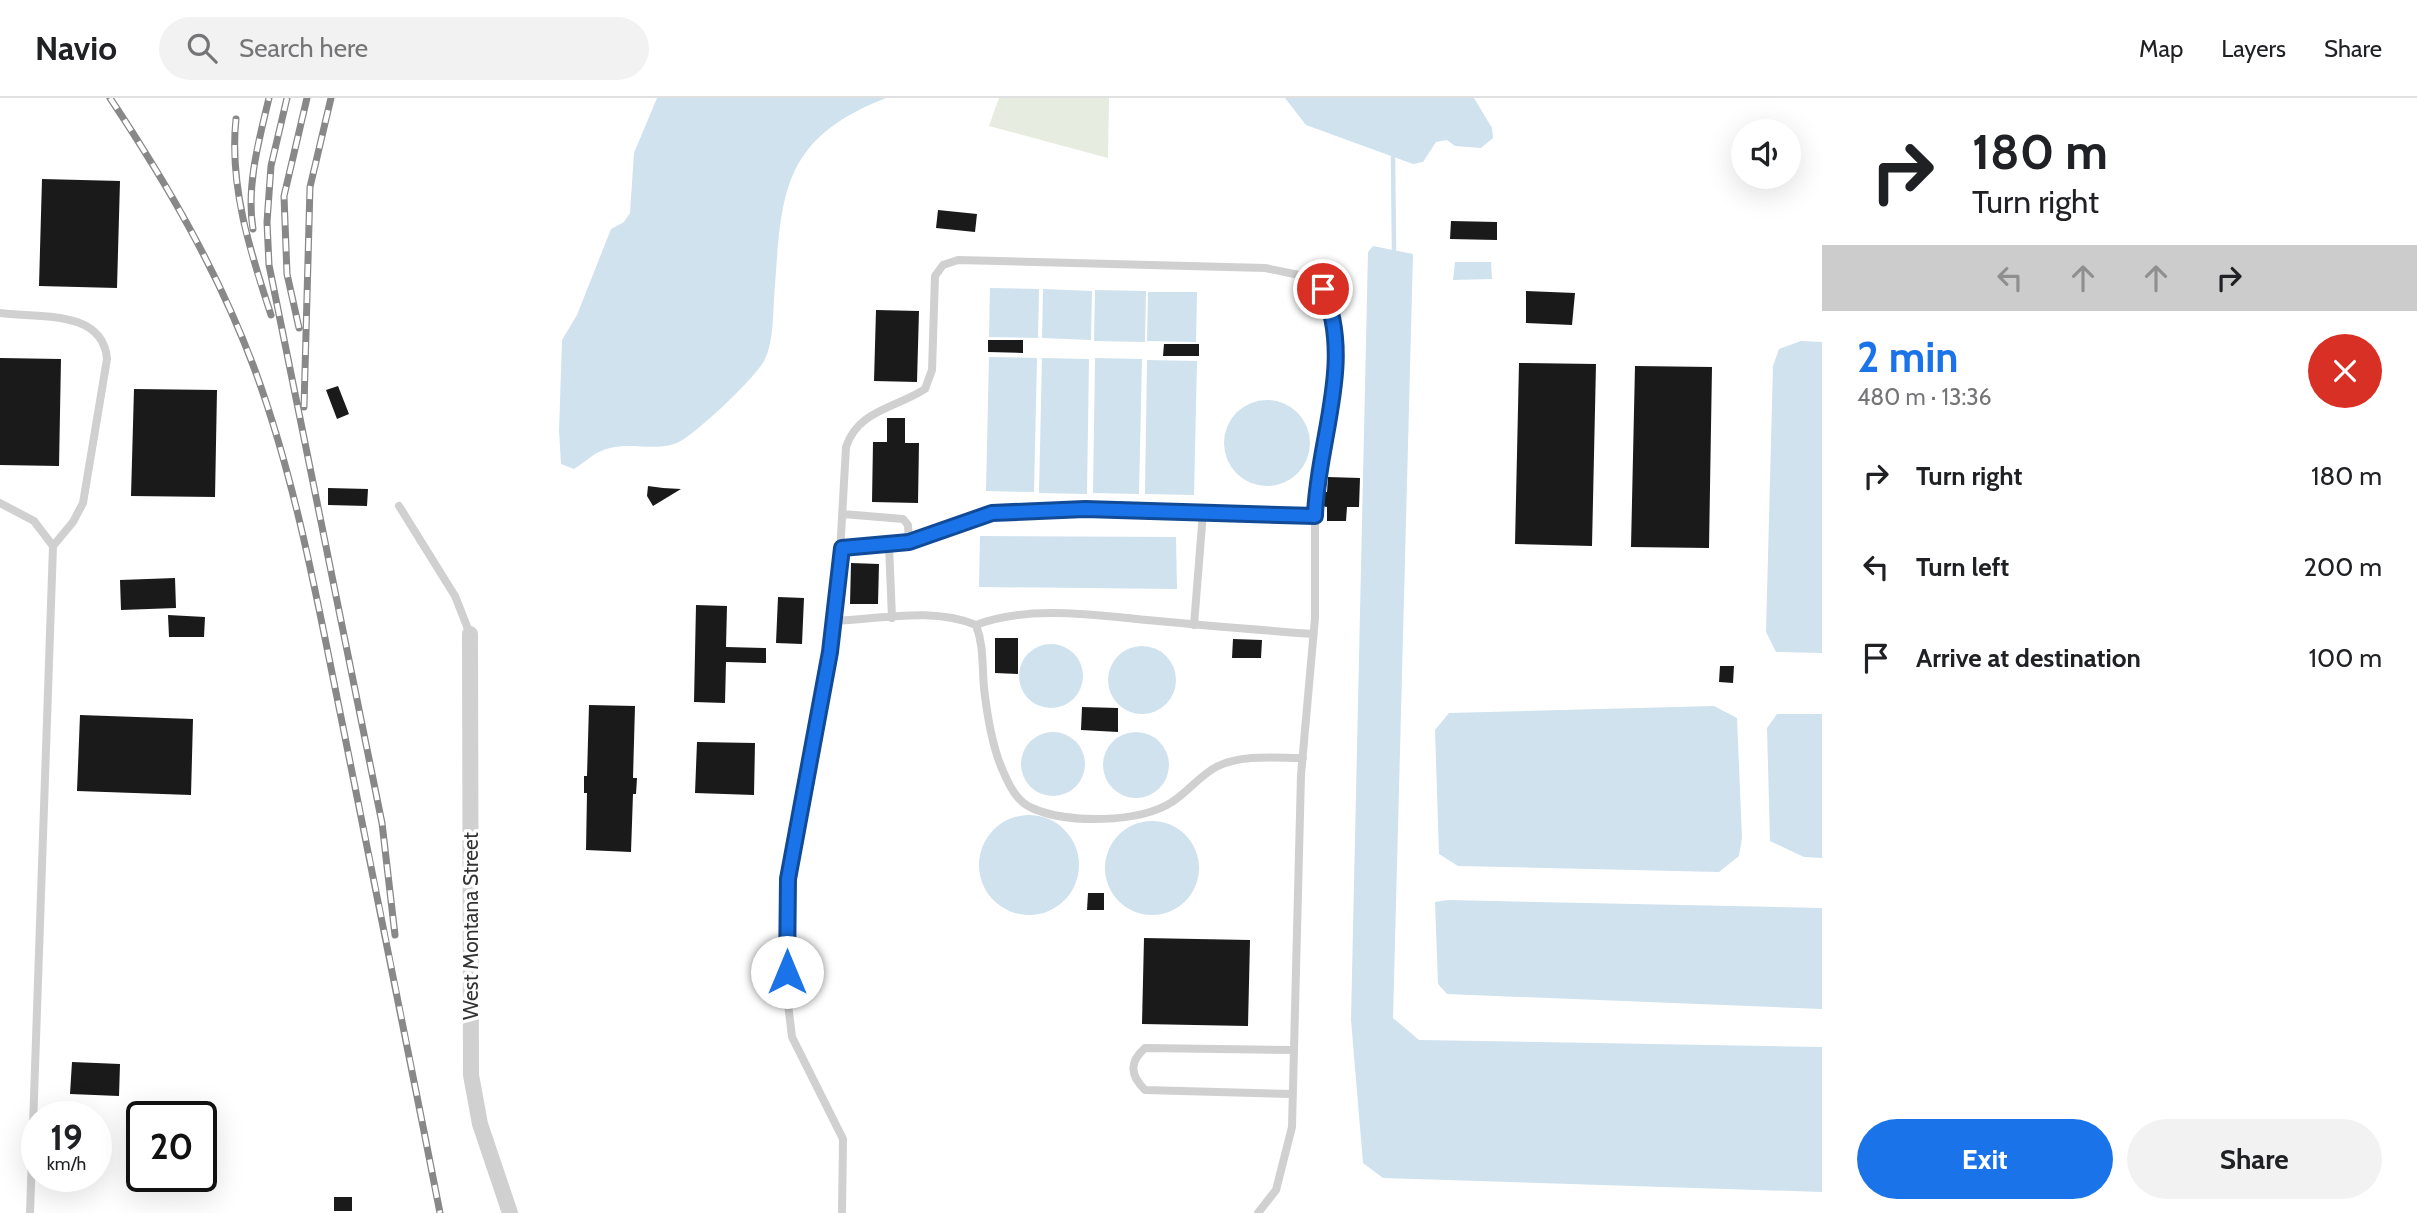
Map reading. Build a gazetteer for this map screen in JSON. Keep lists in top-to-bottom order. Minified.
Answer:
{"streets":{"street":["West Montana Street"]},"page":{"header":"Navio","search":"Search here","nav":["Map","Layers","Share"],"turn":["180 m","Turn right"],"heading":["2 min","480 m · 13:36"],"list":[{"name":"Turn right","value":"180 m"},{"name":"Turn left","value":"200 m"},{"name":"Arrive at destination","value":"100 m"}],"speed":"19 km/h","limit":"20","buttons":["Exit","Share"]}}
